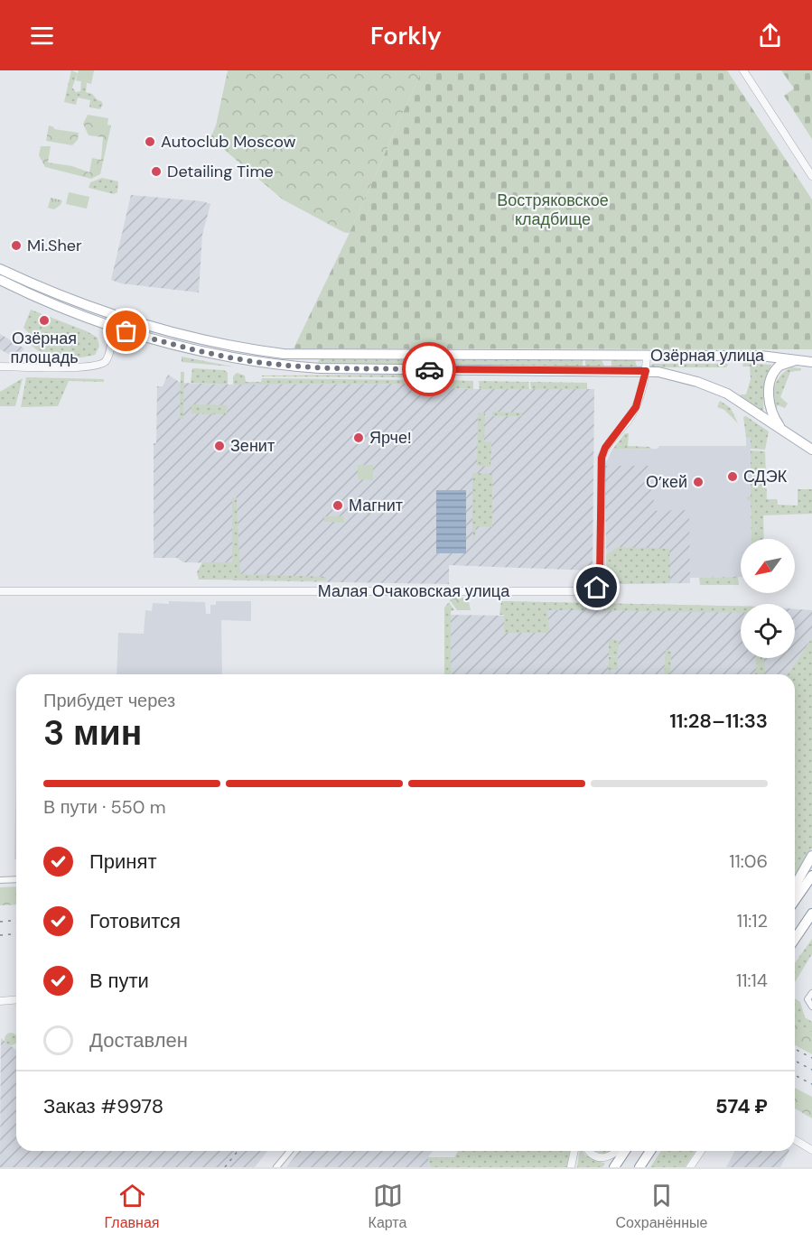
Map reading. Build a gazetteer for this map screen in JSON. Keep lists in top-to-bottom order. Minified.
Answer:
{"streets":{"main road":["Озёрная улица"],"street":["Малая Очаковская улица"]},"crossings":[["Озёрная улица","Малая Очаковская улица"]],"parks":["Востряковское кладбище"],"places":["Autoclub Moscow","Detailing Time","Mi.Sher","Озёрная площадь","Ярче!","Зенит","СДЭК","О’кей","Магнит"],"north":"bottom left","page":{"header":"Forkly","heading":["3 мин","Прибудет через","11:28–11:33"],"panel":["Заказ #9978","574 ₽"],"bar":"В пути · 550 m","list":[["Принят","11:06"],["Готовится","11:12"],["В пути","11:14"],"Доставлен"],"tabs":["Главная","Карта","Сохранённые"]}}
